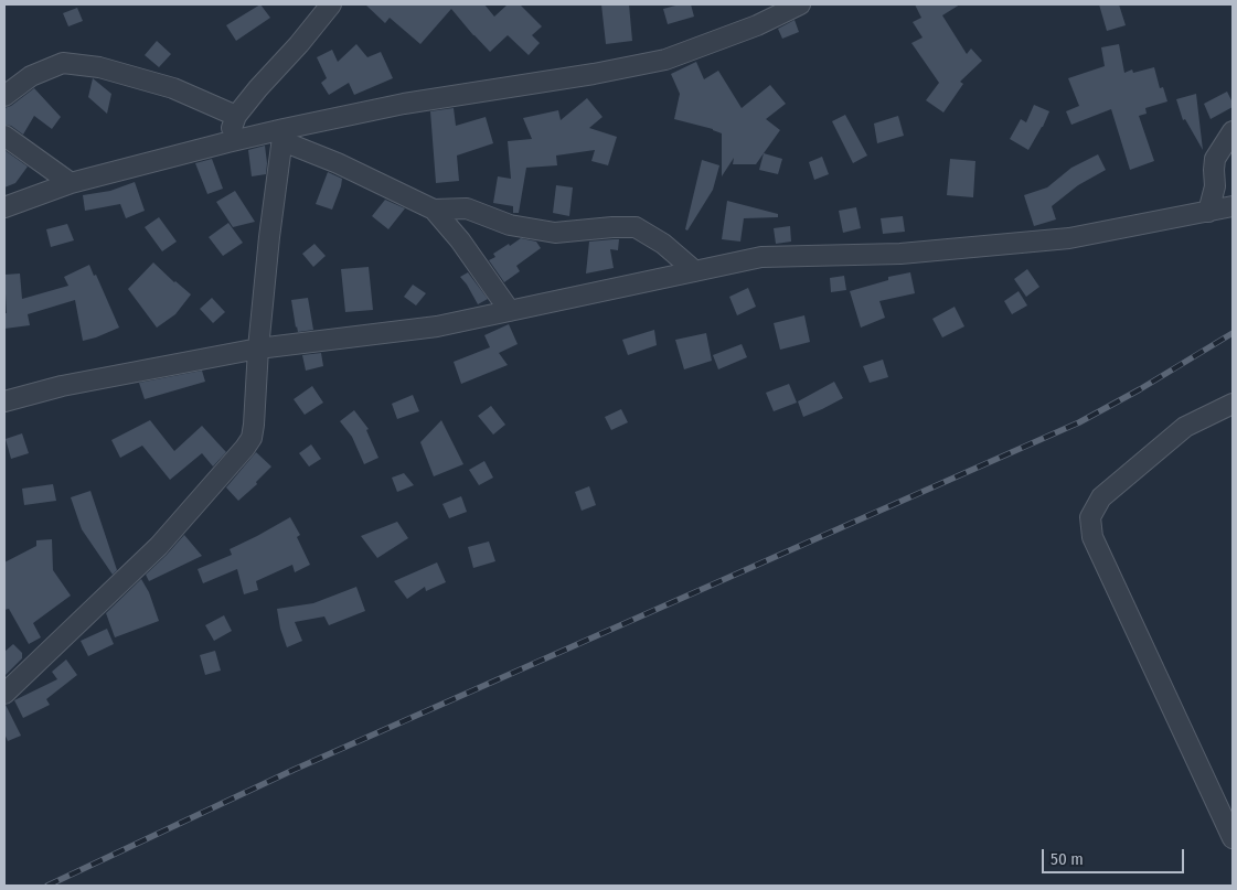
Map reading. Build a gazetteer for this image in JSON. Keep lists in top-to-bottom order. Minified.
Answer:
{"scale_bar":"50 m"}
